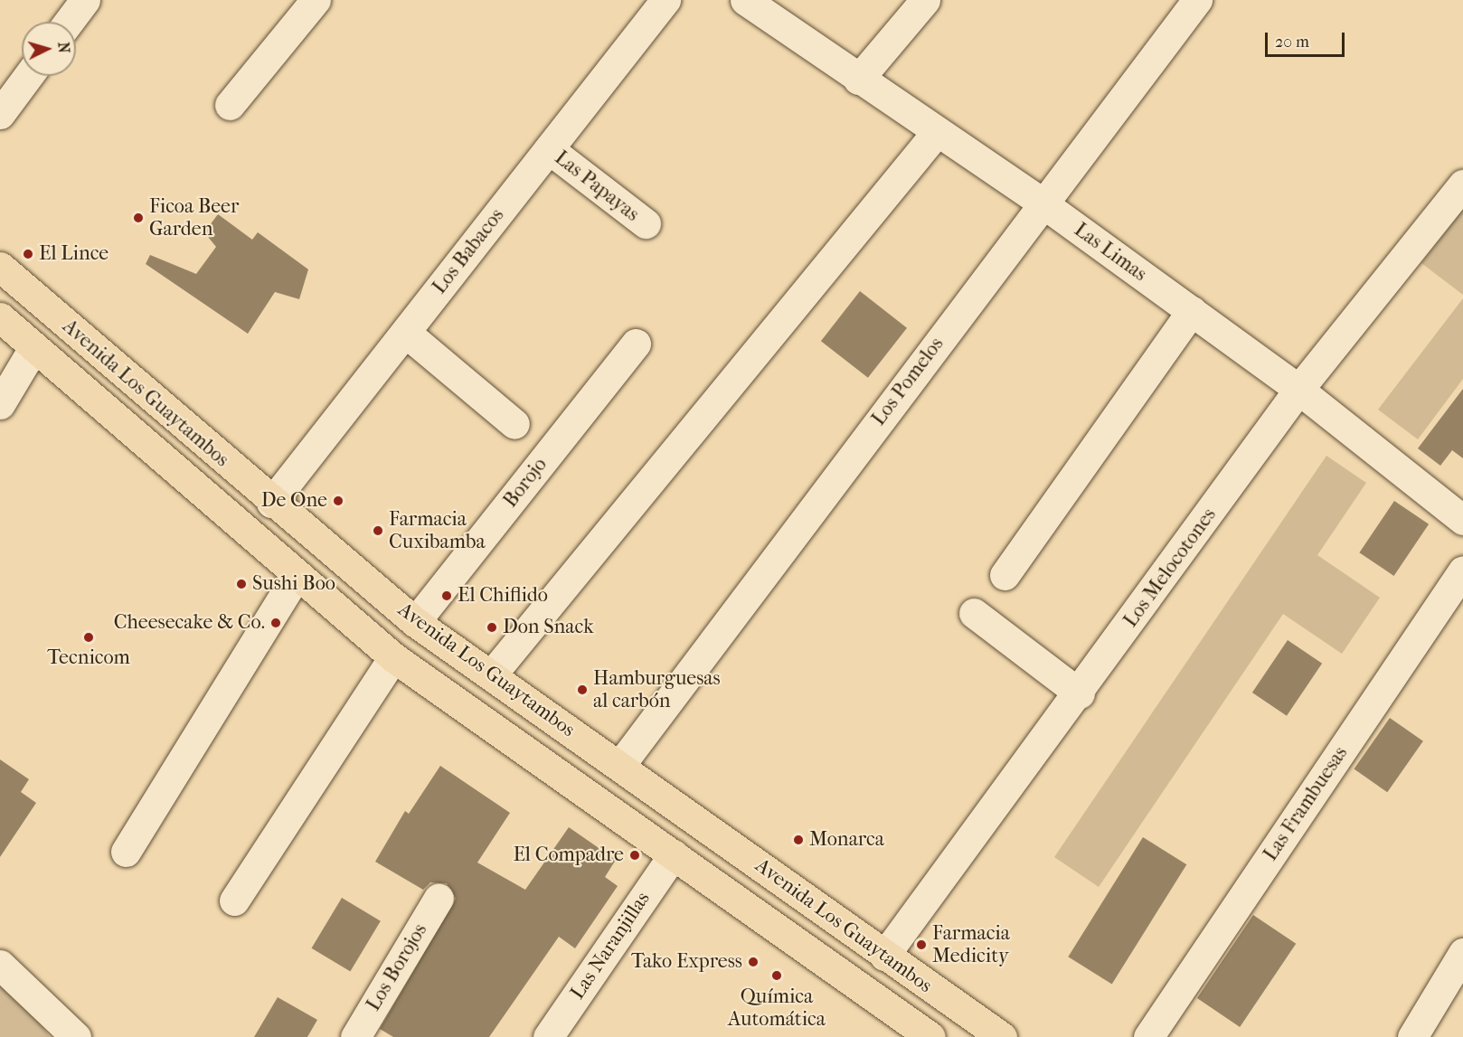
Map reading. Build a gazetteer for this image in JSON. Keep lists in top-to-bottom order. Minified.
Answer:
{"streets":{"main road":["Avenida Los Guaytambos"],"street":["Las Papayas","Los Babacos","Las Limas","Los Pomelos","Borojo","Los Melocotones","Las Frambuesas","Las Naranjillas","Los Borojos"]},"crossings":[["Las Papayas","Los Babacos"],["Los Babacos","Avenida Los Guaytambos"],["Las Limas","Los Pomelos"],["Las Limas","Los Melocotones"],["Los Pomelos","Avenida Los Guaytambos"],["Avenida Los Guaytambos","Borojo"],["Avenida Los Guaytambos","Los Melocotones"],["Avenida Los Guaytambos","Las Naranjillas"]],"places":["Ficoa Beer Garden","El Lince","De One","Farmacia Cuxibamba","Sushi Boo","El Chiflido","Cheesecake & Co.","Don Snack","Tecnicom","Hamburguesas al carbón","Monarca","El Compadre","Farmacia Medicity","Tako Express","Química Automática"],"scale_bar":"20 m","north":"right"}
